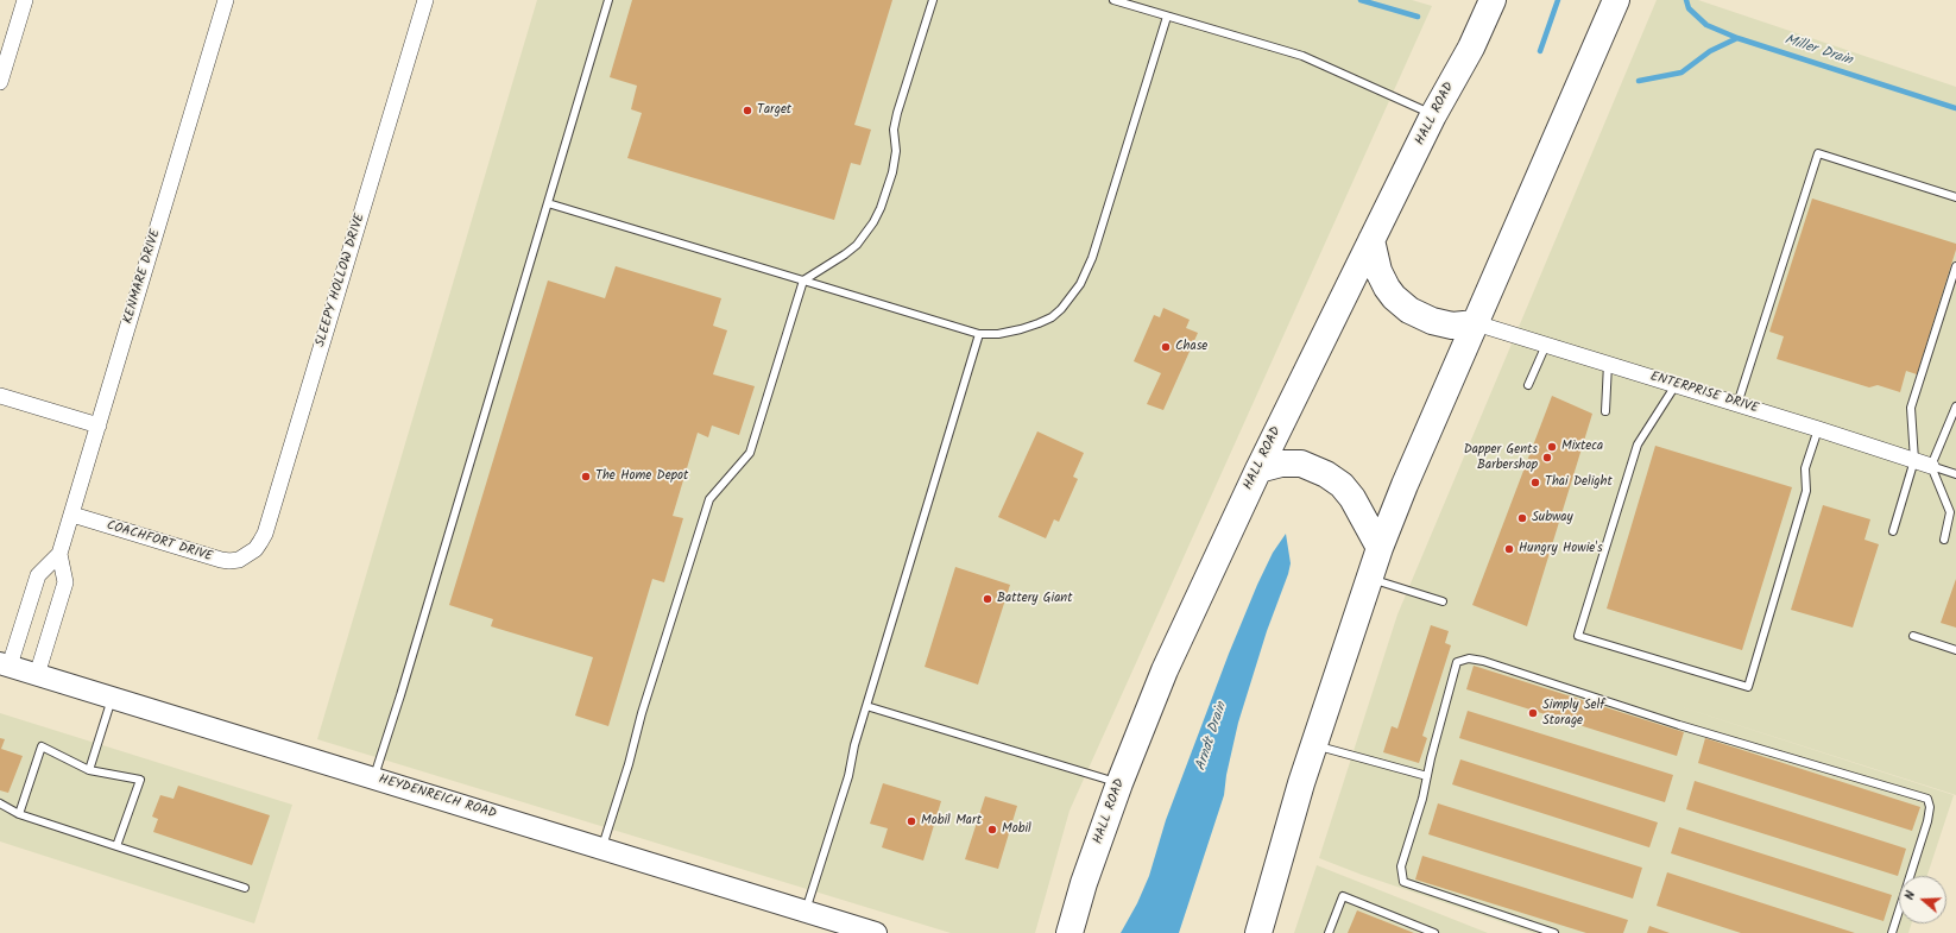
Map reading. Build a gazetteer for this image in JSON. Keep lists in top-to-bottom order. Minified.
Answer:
{"streets":{"highway":["HALL ROAD"],"street":["KENMARE DRIVE","SLEEPY HOLLOW DRIVE","ENTERPRISE DRIVE","COACHFORT DRIVE","HEYDENREICH ROAD"]},"crossings":[["KENMARE DRIVE","COACHFORT DRIVE"],["KENMARE DRIVE","HEYDENREICH ROAD"],["SLEEPY HOLLOW DRIVE","COACHFORT DRIVE"]],"water":["Miller Drain","Arndt Drain"],"places":["Target","Chase","Mixteca","Dapper Gents Barbershop","The Home Depot","Thai Delight","Subway","Hungry Howie's","Battery Giant","Simply Self Storage","Mobil Mart","Mobil"],"north":"left"}
